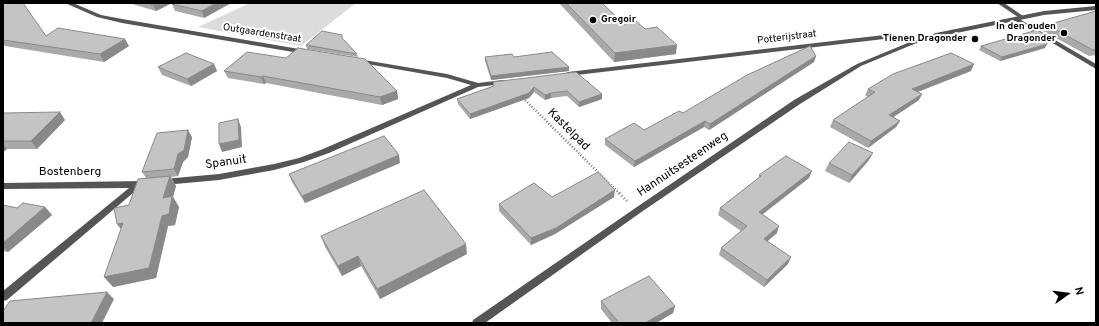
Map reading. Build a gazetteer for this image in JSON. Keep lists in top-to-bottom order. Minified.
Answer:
{"streets":{"street":["Outgaardenstraat","Potterijstraat","Spanuit","Hannuitsesteenweg","Bostenberg"],"path":["Kastelpad"]},"crossings":[["Potterijstraat","Hannuitsesteenweg"],["Spanuit","Bostenberg"]],"places":["Gregoir","In den ouden Dragonder","Tienen Dragonder"],"north":"right"}
